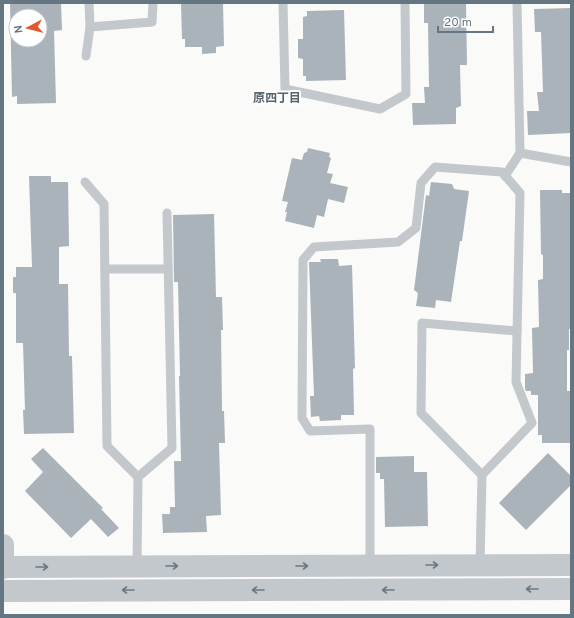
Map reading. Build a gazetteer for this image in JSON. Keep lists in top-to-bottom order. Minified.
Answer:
{"districts":["原四丁目"],"scale_bar":"20 m","north":"left"}
